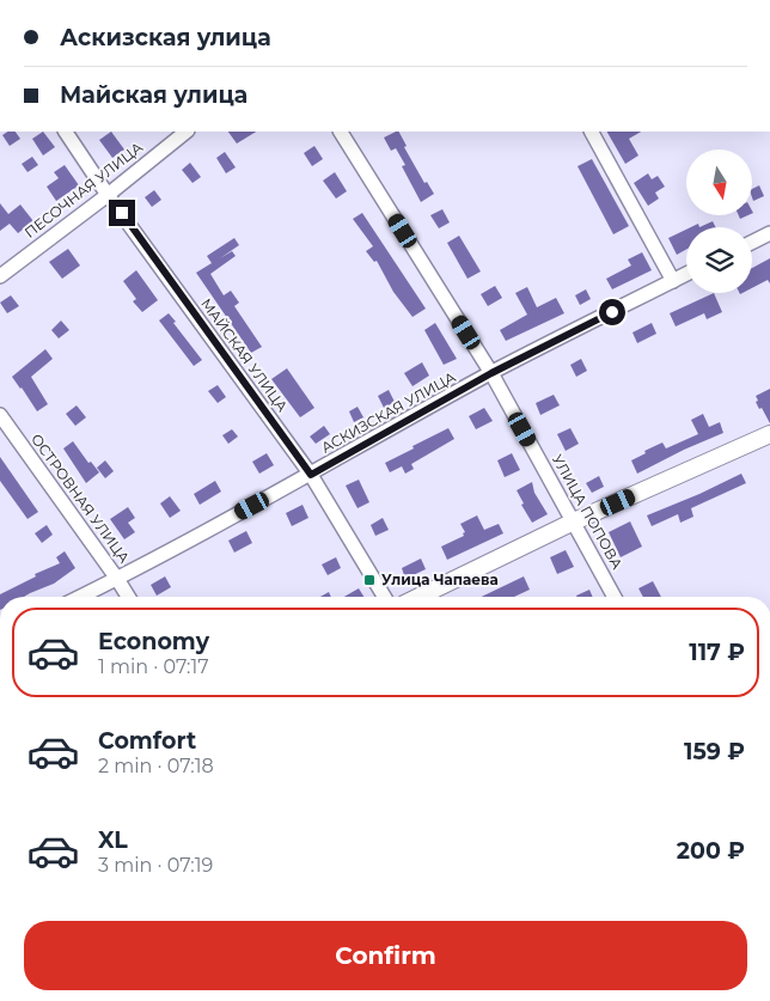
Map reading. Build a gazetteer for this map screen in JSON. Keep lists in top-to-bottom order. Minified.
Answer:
{"streets":{"street":["ПЕСОЧНАЯ УЛИЦА","МАЙСКАЯ УЛИЦА","АСКИЗСКАЯ УЛИЦА","ОСТРОВНАЯ УЛИЦА","УЛИЦА ПОПОВА"]},"crossings":[["ПЕСОЧНАЯ УЛИЦА","МАЙСКАЯ УЛИЦА"],["МАЙСКАЯ УЛИЦА","АСКИЗСКАЯ УЛИЦА"],["АСКИЗСКАЯ УЛИЦА","ОСТРОВНАЯ УЛИЦА"],["АСКИЗСКАЯ УЛИЦА","УЛИЦА ПОПОВА"]],"places":{"transit":["Улица Чапаева"]},"north":"bottom","page":{"banner":["Аскизская улица","Майская улица"],"list":[{"name":"Economy","note":"1 min · 07:17","value":"117 ₽"},{"name":"Comfort","note":"2 min · 07:18","value":"159 ₽"},{"name":"XL","note":"3 min · 07:19","value":"200 ₽"}],"buttons":"Confirm"}}
